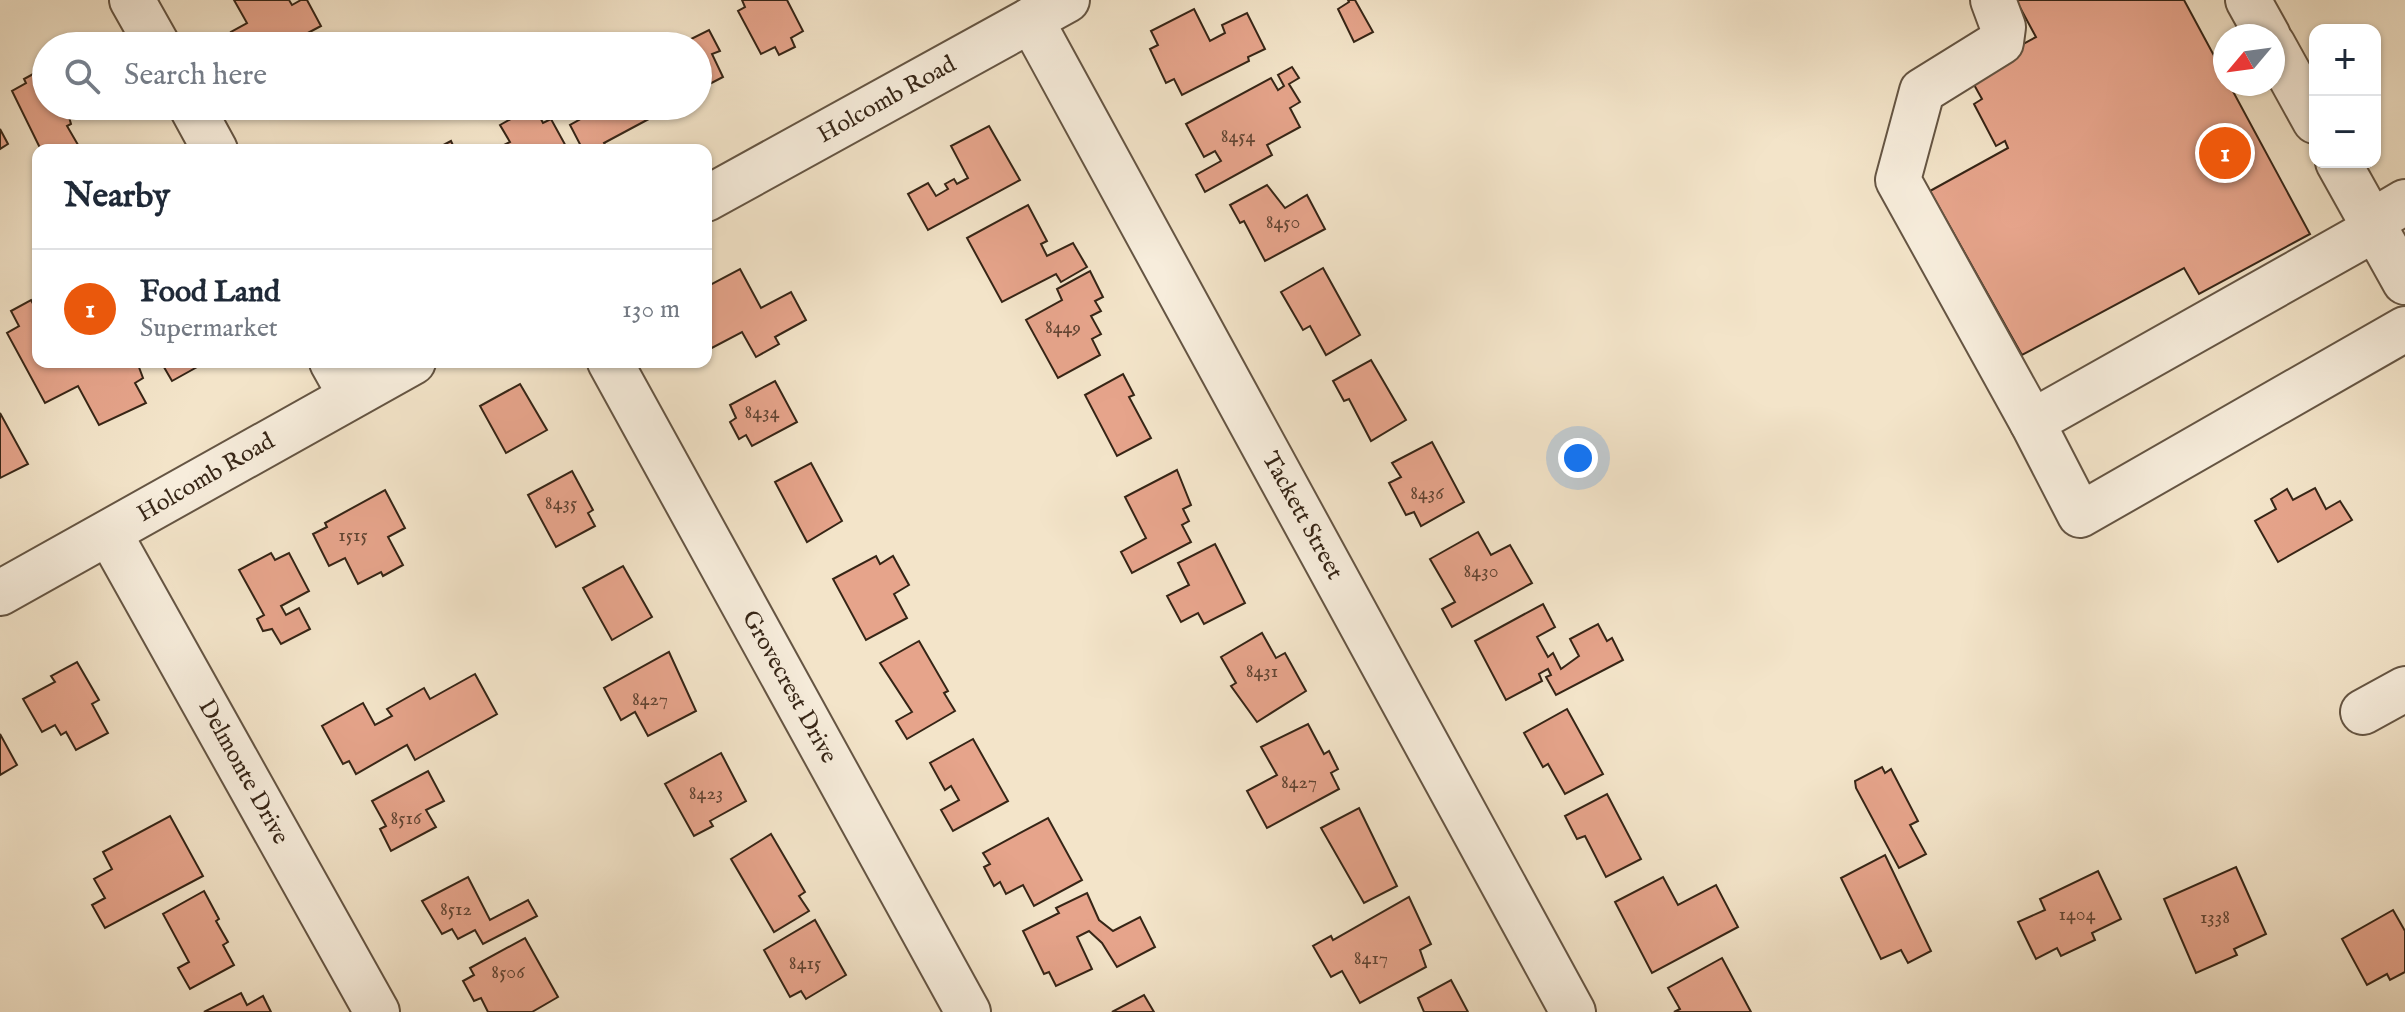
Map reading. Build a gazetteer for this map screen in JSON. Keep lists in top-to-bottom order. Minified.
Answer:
{"streets":{"street":["Holcomb Road","Tackett Street","Grovecrest Drive","Delmonte Drive"]},"crossings":[["Holcomb Road","Tackett Street"],["Holcomb Road","Delmonte Drive"]],"house_numbers":["8454","8450","8449","8434","8436","8435","1515","8430","8431","8427","8427","8423","8516","8512","1404","1338","8417","8415","8506"],"north":"bottom left","page":{"map_buttons":["+","−"],"search":"Search here","pins":"1","heading":"Nearby","list":[{"mark":"1","name":"Food Land","note":"Supermarket","value":"130 m"}]}}
